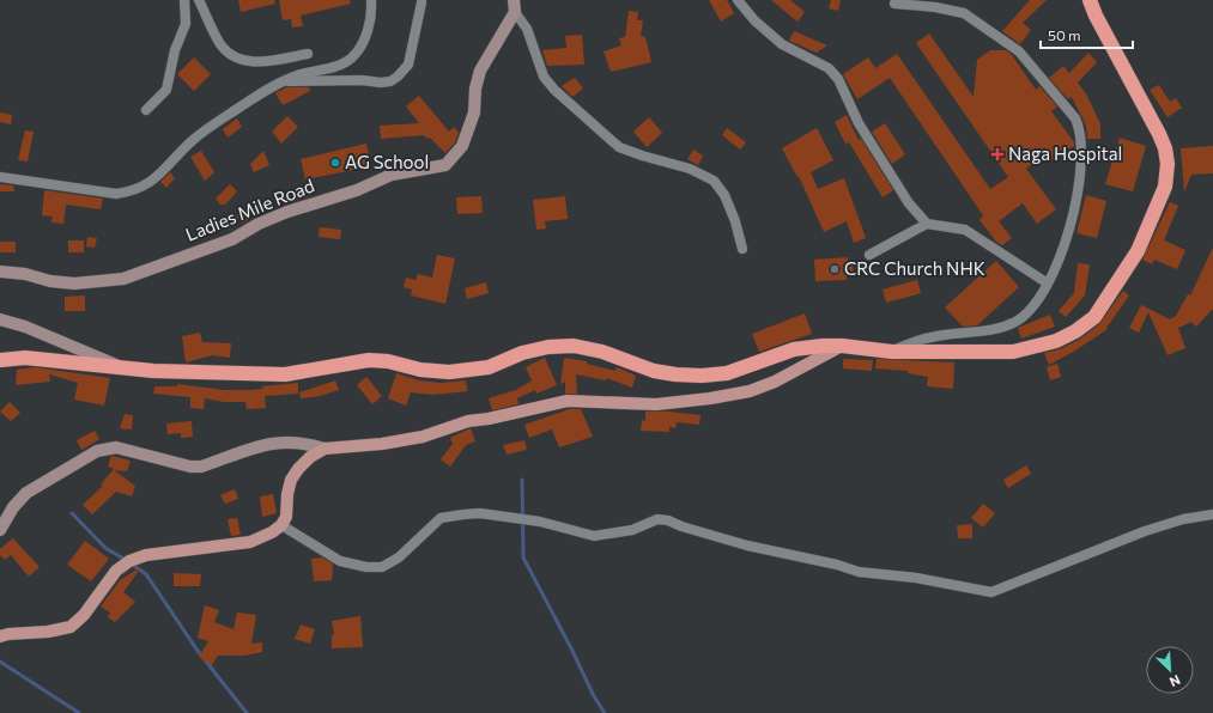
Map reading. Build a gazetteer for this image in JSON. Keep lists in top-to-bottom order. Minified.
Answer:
{"streets":{"street":["Ladies Mile Road"]},"places":{"health":["Naga Hospital"],"other":["AG School","CRC Church NHK"]},"scale_bar":"50 m","north":"bottom right"}
